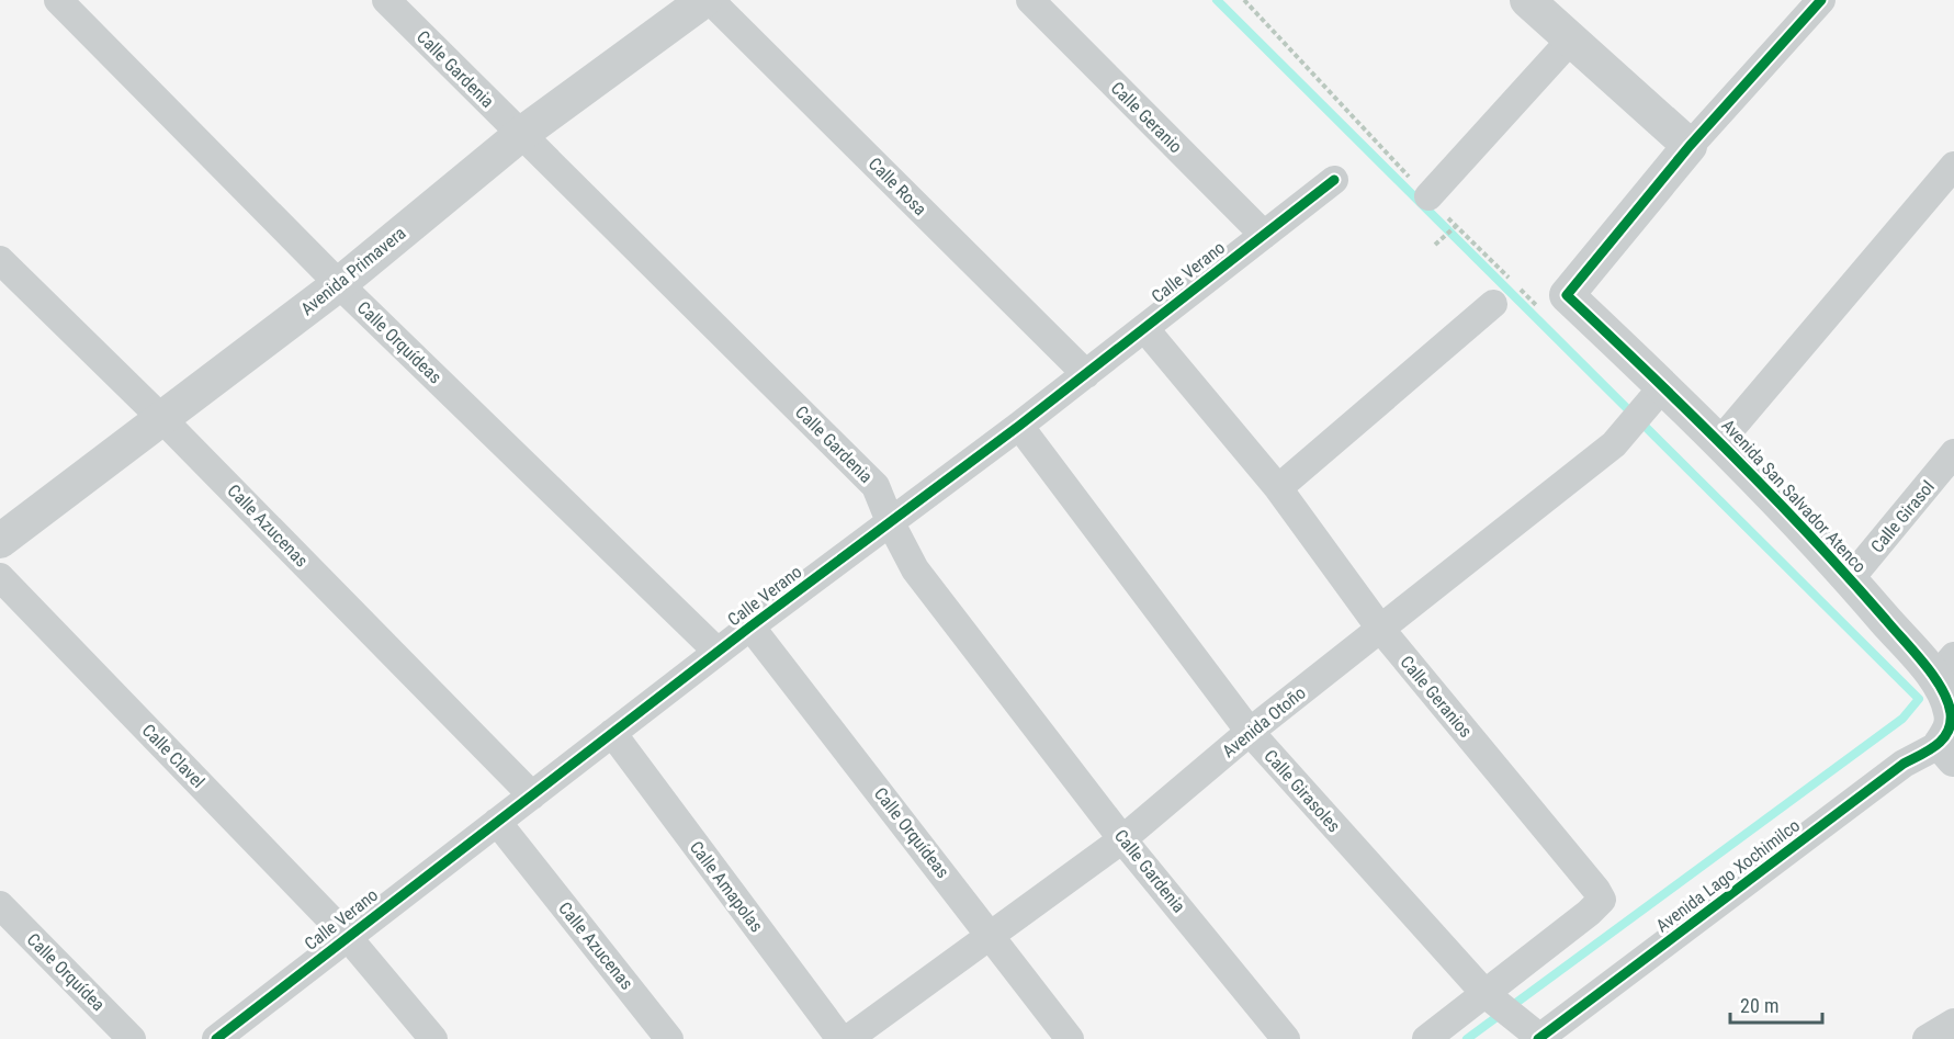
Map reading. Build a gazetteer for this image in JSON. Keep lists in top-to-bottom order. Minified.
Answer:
{"streets":{"street":["Calle Gardenia","Calle Geranio","Calle Rosa","Avenida Primavera","Calle Verano","Calle Orquídeas","Avenida San Salvador Atenco","Calle Girasol","Calle Azucenas","Calle Geranios","Avenida Otoño","Calle Clavel","Calle Girasoles","Avenida Lago Xochimilco","Calle Amapolas","Calle Orquídea"]},"crossings":[["Calle Gardenia","Avenida Primavera"],["Calle Gardenia","Calle Verano"],["Calle Gardenia","Avenida Otoño"],["Calle Geranio","Calle Verano"],["Calle Rosa","Avenida Primavera"],["Calle Rosa","Calle Verano"],["Avenida Primavera","Calle Orquídeas"],["Avenida Primavera","Calle Azucenas"],["Calle Verano","Calle Orquídeas"],["Calle Verano","Calle Azucenas"],["Calle Verano","Calle Geranios"],["Calle Verano","Calle Clavel"],["Calle Verano","Calle Girasoles"],["Calle Verano","Calle Amapolas"],["Calle Orquídeas","Avenida Otoño"],["Avenida San Salvador Atenco","Calle Girasol"],["Avenida San Salvador Atenco","Avenida Otoño"],["Avenida San Salvador Atenco","Avenida Lago Xochimilco"],["Calle Geranios","Avenida Otoño"],["Calle Geranios","Calle Girasoles"],["Avenida Otoño","Calle Girasoles"],["Calle Girasoles","Avenida Lago Xochimilco"]],"scale_bar":"20 m"}
